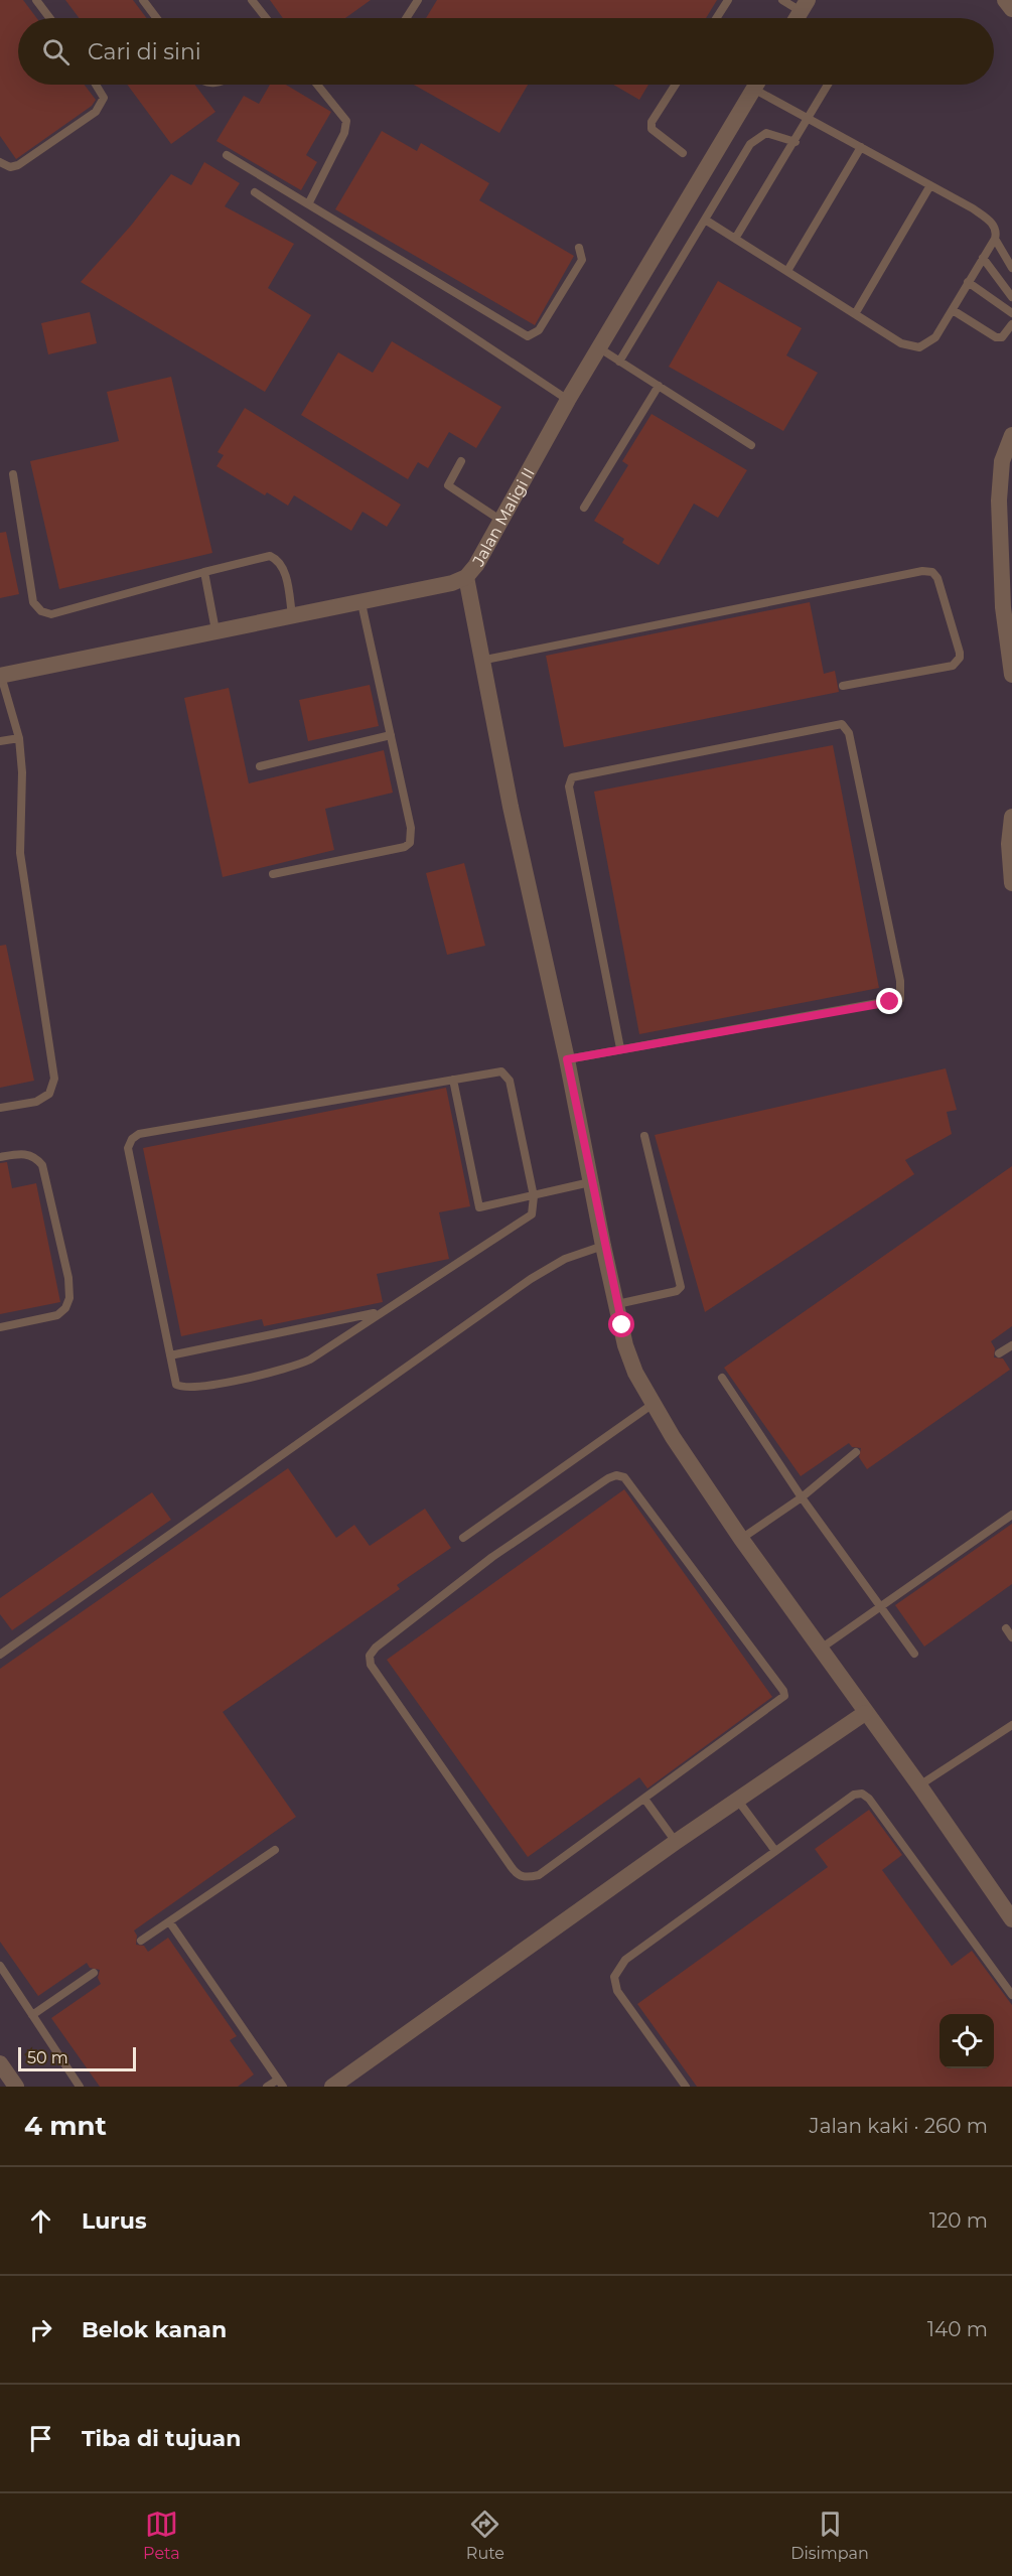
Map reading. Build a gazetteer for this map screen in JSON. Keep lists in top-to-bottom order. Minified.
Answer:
{"streets":{"street":["Jalan Maligi II"]},"scale_bar":"50 m","page":{"search":"Cari di sini","scale":"50 m","heading":["4 mnt","Jalan kaki · 260 m"],"list":[["Lurus","120 m"],["Belok kanan","140 m"],"Tiba di tujuan"],"nav":["Peta","Rute","Disimpan"]}}
